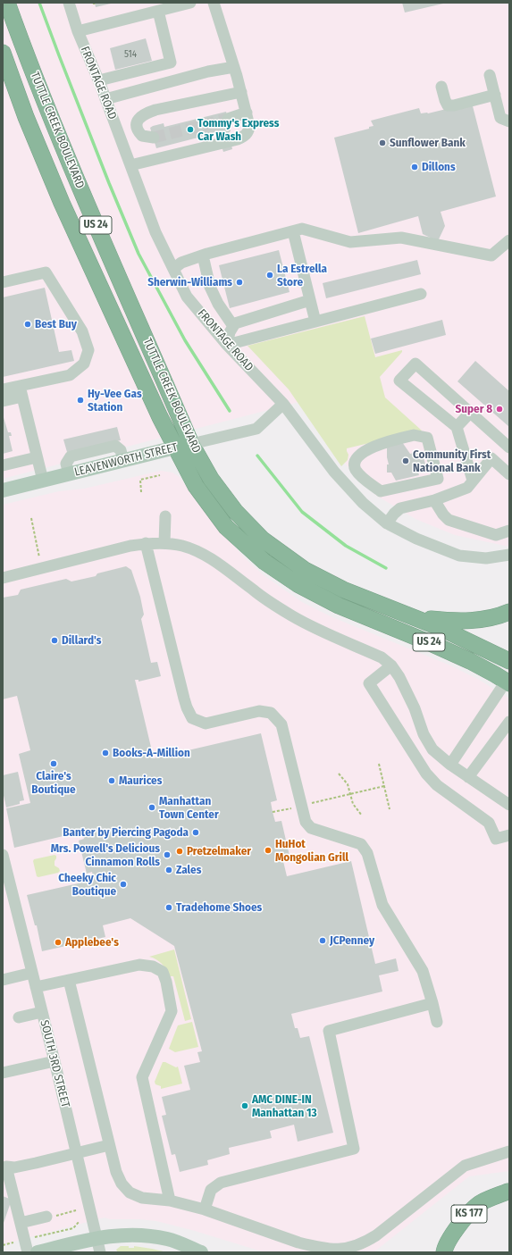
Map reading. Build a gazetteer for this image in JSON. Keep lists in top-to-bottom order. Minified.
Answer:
{"streets":{"highway":["TUTTLE CREEK BOULEVARD","US 24","KS 177"],"main road":["LEAVENWORTH STREET"],"street":["FRONTAGE ROAD","SOUTH 3RD STREET"]},"crossings":[["FRONTAGE ROAD","LEAVENWORTH STREET"],["TUTTLE CREEK BOULEVARD","US 24"],["TUTTLE CREEK BOULEVARD","LEAVENWORTH STREET"]],"places":["Tommy's Express Car Wash","Sunflower Bank","Dillons","La Estrella Store","Sherwin-Williams","Best Buy","Hy-Vee Gas Station","Super 8","Community First National Bank","Dillard's","Books-A-Million","Claire's Boutique","Maurices","Manhattan Town Center","Banter by Piercing Pagoda","HuHot Mongolian Grill","Pretzelmaker","Mrs. Powell's Delicious Cinnamon Rolls","Zales","Cheeky Chic Boutique","Tradehome Shoes","JCPenney","Applebee's","AMC DINE-IN Manhattan 13"],"house_numbers":["514"]}
